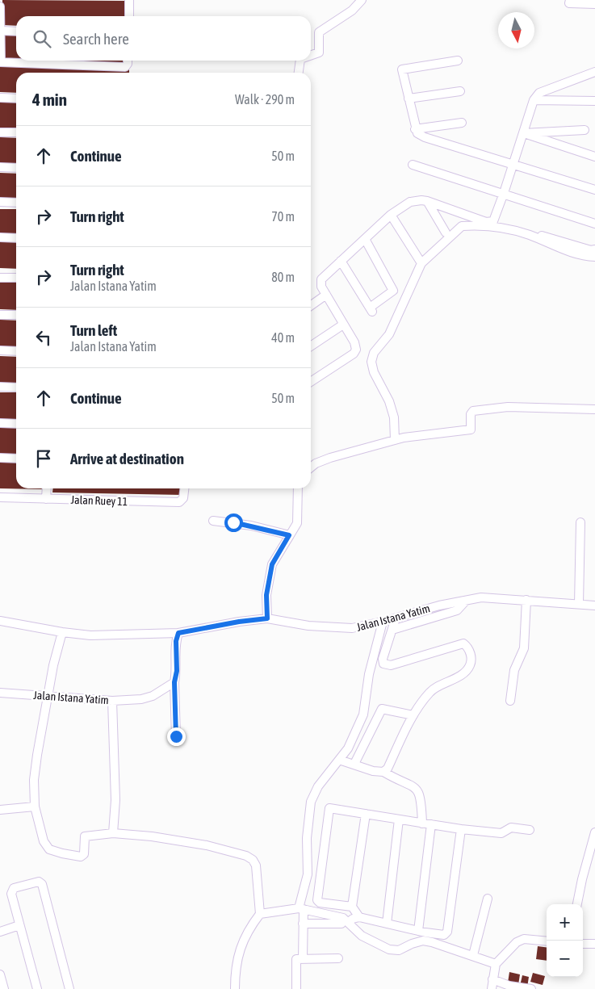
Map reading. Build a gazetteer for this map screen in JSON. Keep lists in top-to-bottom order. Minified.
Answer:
{"streets":{"street":["Jalan Ruey 11","Jalan Istana Yatim"]},"north":"bottom","page":{"search":"Search here","heading":["4 min","Walk · 290 m"],"list":[["Continue","50 m"],["Turn right","70 m"],["Turn right","Jalan Istana Yatim","80 m"],["Turn left","Jalan Istana Yatim","40 m"],["Continue","50 m"],"Arrive at destination"],"map_buttons":["+","−"]}}
